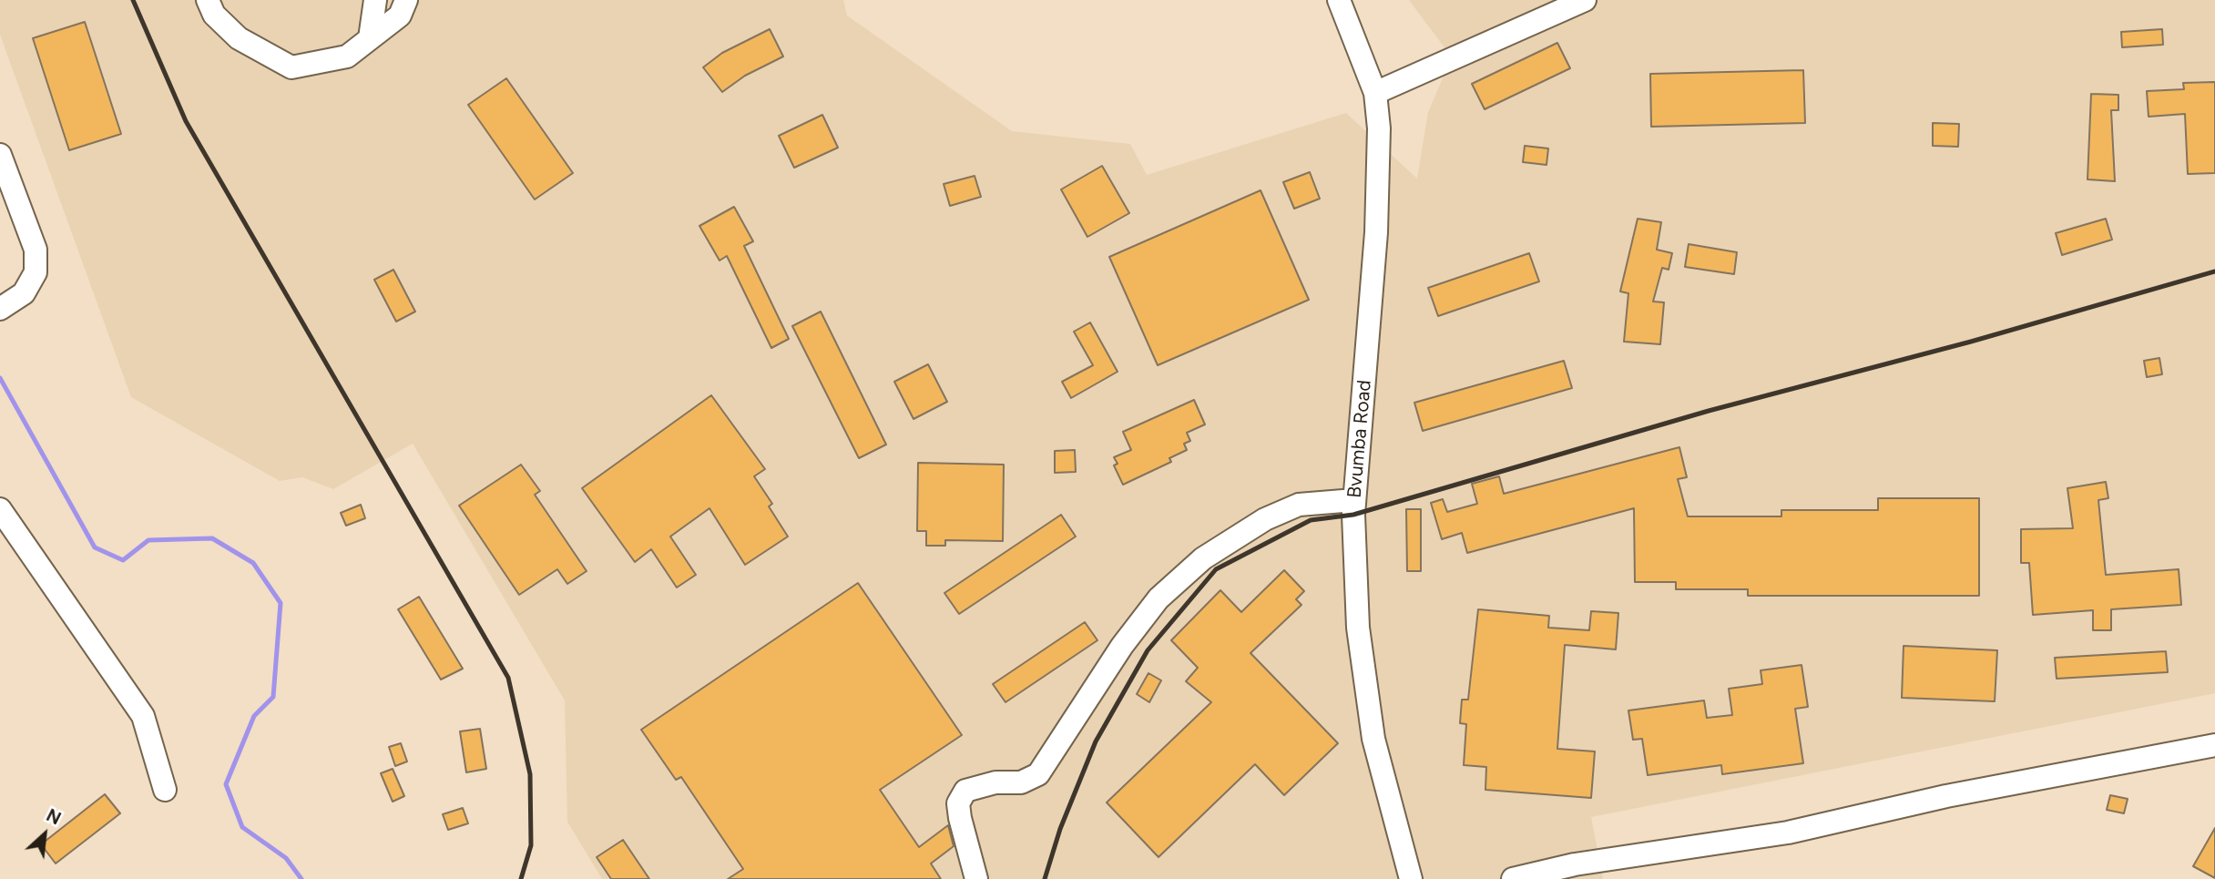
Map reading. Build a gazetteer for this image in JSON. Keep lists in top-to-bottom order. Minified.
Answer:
{"streets":{"street":["Bvumba Road"]},"north":"top right"}
